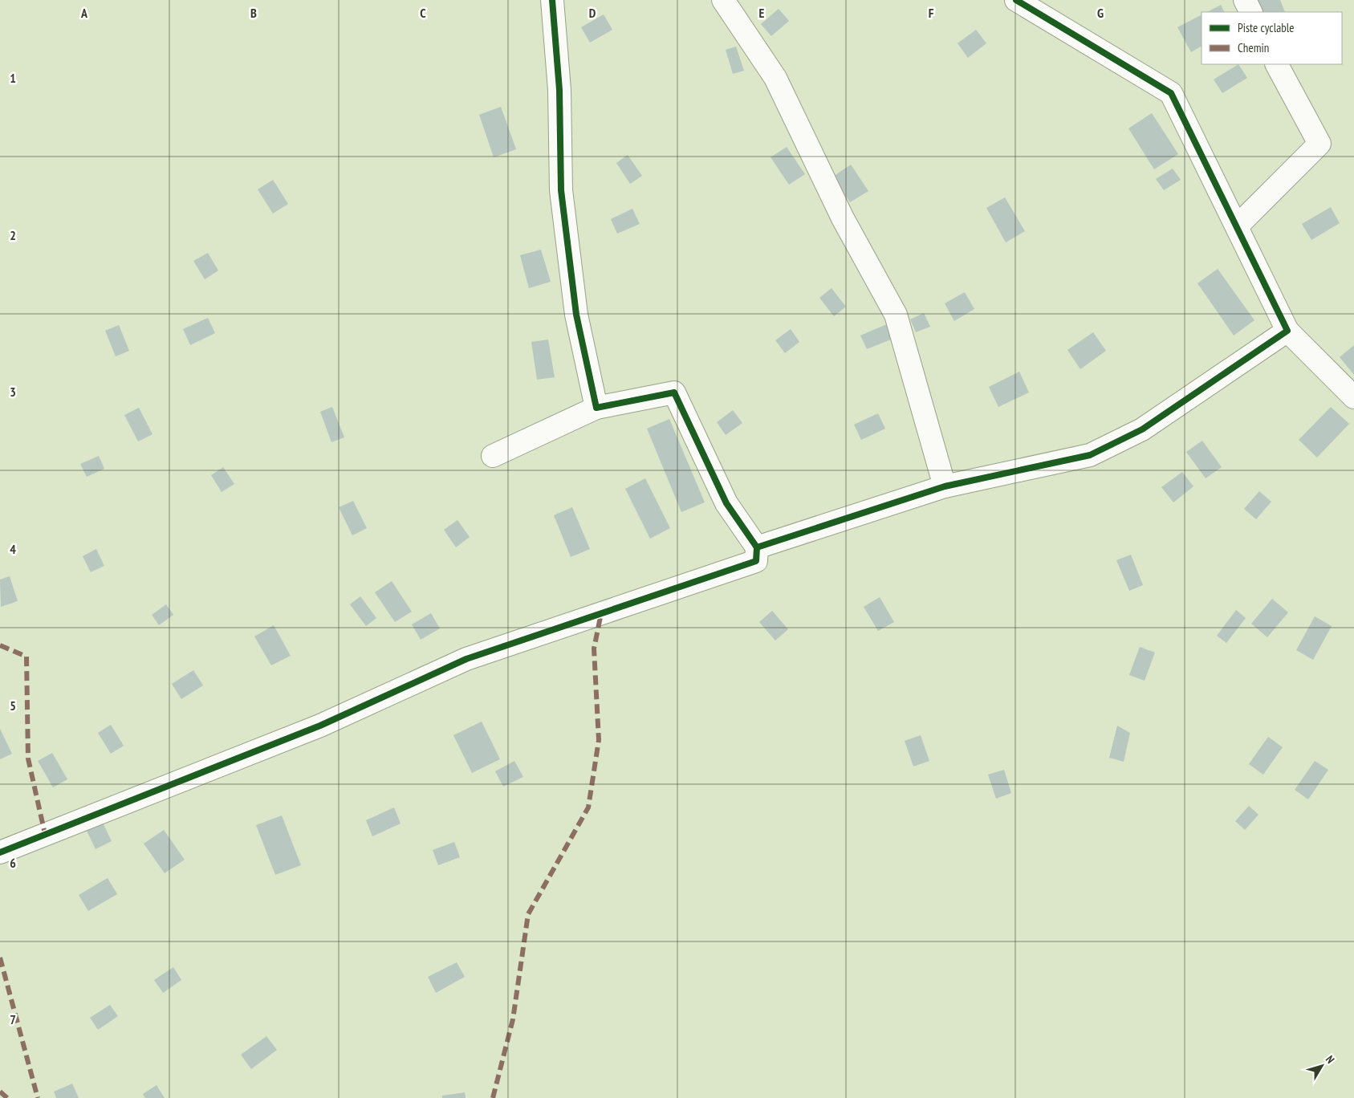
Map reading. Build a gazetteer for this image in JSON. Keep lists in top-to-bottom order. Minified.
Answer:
{"legend":["Piste cyclable","Chemin"],"north":"top right","grid":{"columns":["A","B","C","D","E","F","G"],"rows":["1","2","3","4","5","6","7"]}}
